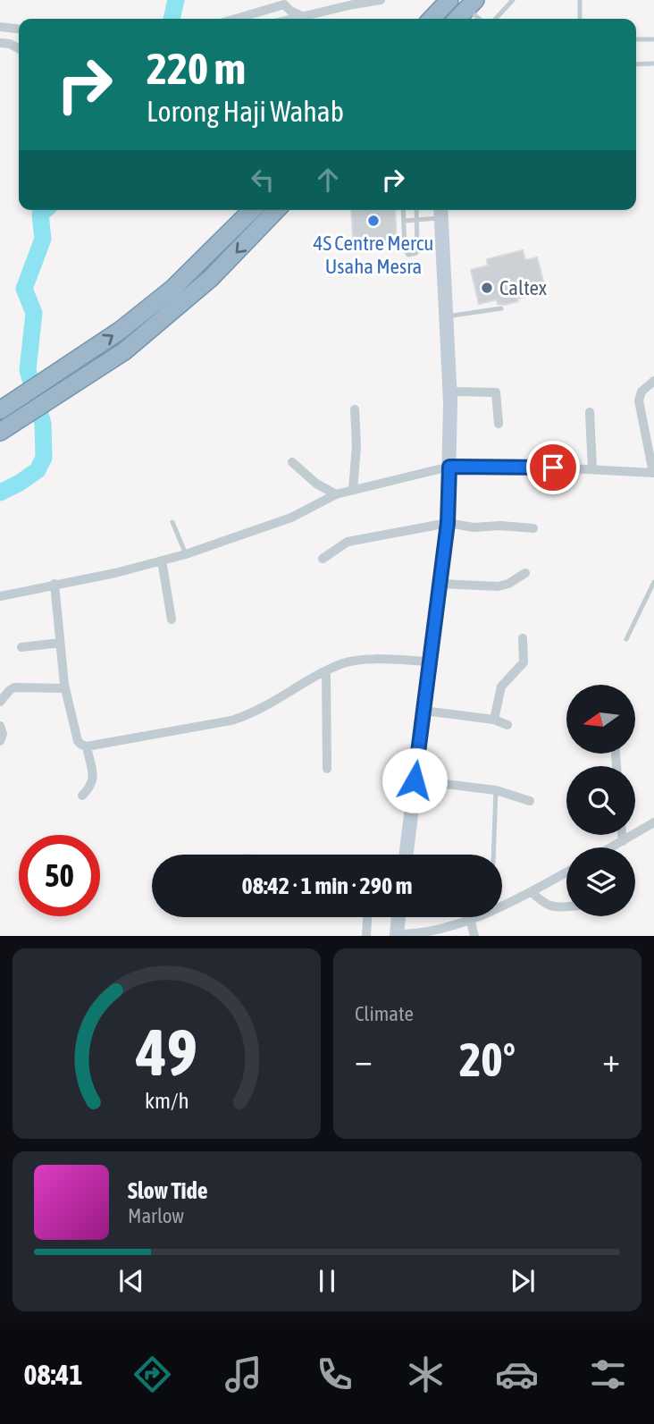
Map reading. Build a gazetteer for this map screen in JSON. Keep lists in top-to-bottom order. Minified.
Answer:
{"places":["4S Centre Mercu Usaha Mesra","Caltex"],"north":"left","page":{"turn":["220 m","Lorong Haji Wahab"],"limit":"50","trip":"08:42 · 1 min · 290 m","tile":"Climate","heat":["−","20°","+"],"song":["Slow Tide","Marlow"],"tabs":"08:41","gauge":["49","km/h"]}}
